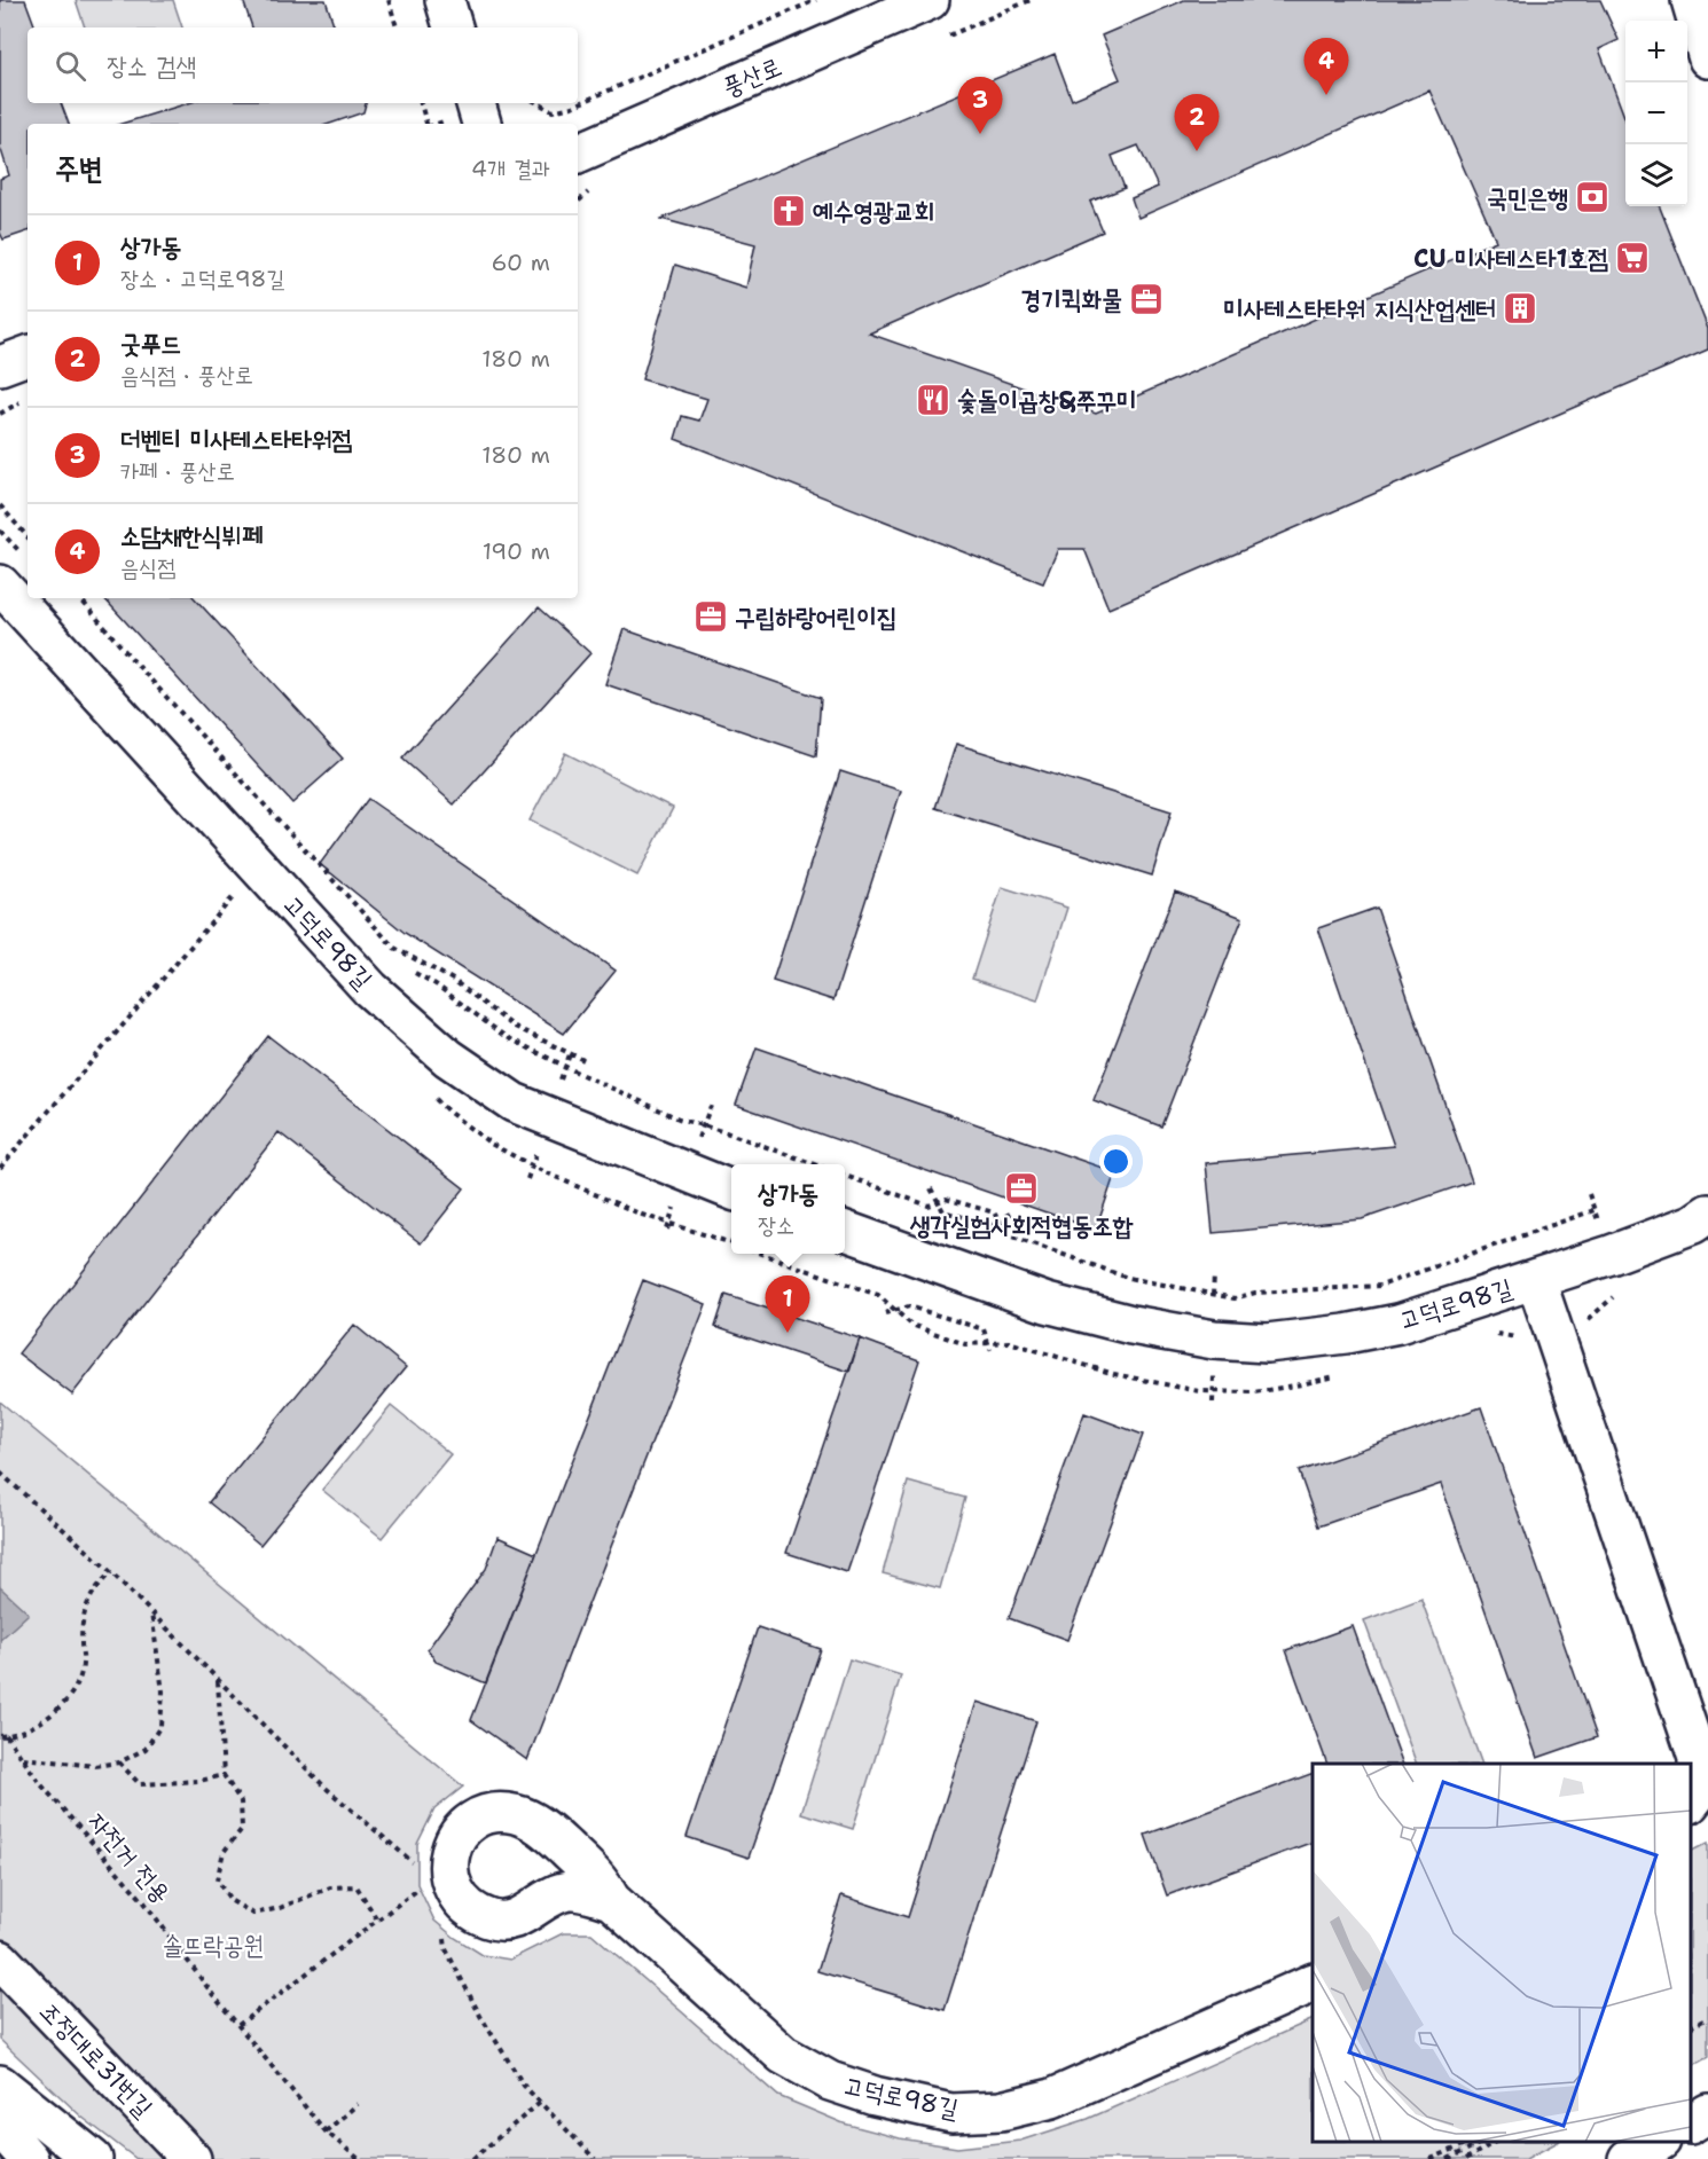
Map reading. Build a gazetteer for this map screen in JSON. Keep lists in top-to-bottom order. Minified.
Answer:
{"streets":{"main road":["풍산로","고덕로98길","조정대로31번길"],"path":["자전거 전용"]},"parks":["솔뜨락공원"],"places":{"bank":["국민은행"],"church":["예수영광교회"],"supermarket":["CU 미사테스타1호점"],"office":["경기퀵화물","구립하랑어린이집","생각실험사회적협동조합"],"building":["미사테스타타워 지식산업센터"],"restaurant":["숯돌이곱창&쭈꾸미"]},"page":{"map_buttons":["+","−"],"search":"장소 검색","pins":["4","3","2","1"],"heading":["주변","4개 결과"],"list":[{"mark":"1","name":"상가동","note":"장소 · 고덕로98길","value":"60 m"},{"mark":"2","name":"굿푸드","note":"음식점 · 풍산로","value":"180 m"},{"mark":"3","name":"더벤티 미사테스타타워점","note":"카페 · 풍산로","value":"180 m"},{"mark":"4","name":"소담채한식뷔페","note":"음식점","value":"190 m"}],"popup":["상가동","장소"]}}
